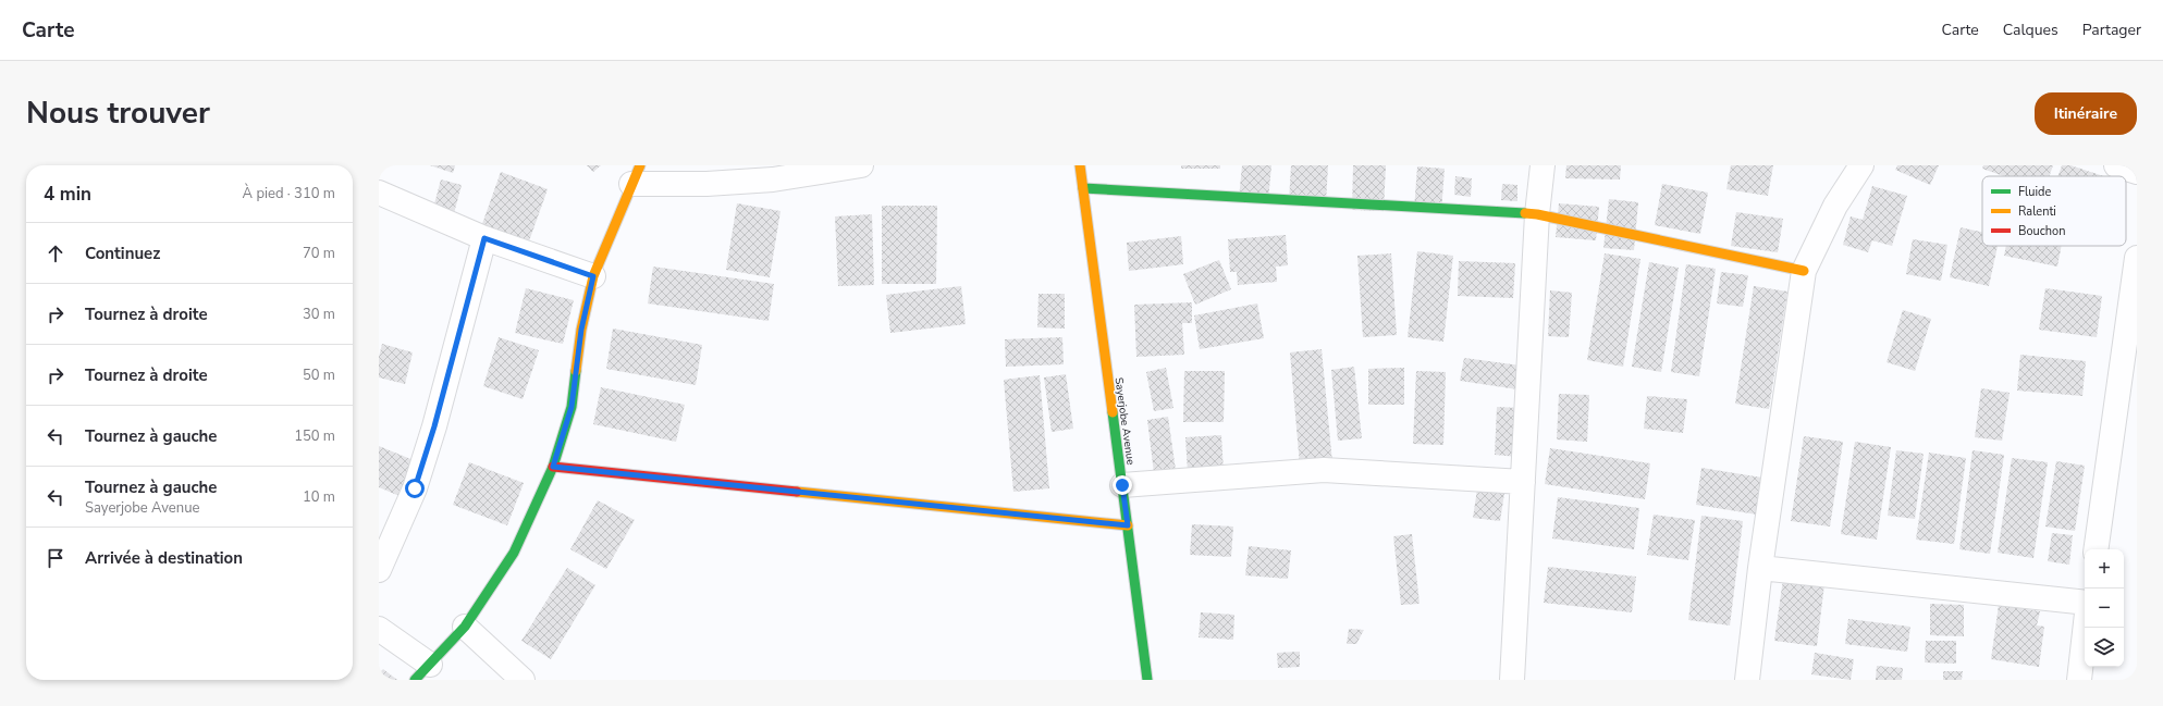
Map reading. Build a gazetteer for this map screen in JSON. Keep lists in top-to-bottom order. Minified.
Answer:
{"streets":{"street":["Sayerjobe Avenue"]},"legend":["Fluide","Ralenti","Bouchon"],"page":{"header":"Carte","nav":["Carte","Calques","Partager"],"title":"Nous trouver","buttons":"Itinéraire","heading":["4 min","À pied · 310 m"],"list":[["Continuez","70 m"],["Tournez à droite","30 m"],["Tournez à droite","50 m"],["Tournez à gauche","150 m"],["Tournez à gauche","Sayerjobe Avenue","10 m"],"Arrivée à destination"],"map_buttons":["+","−"]}}
